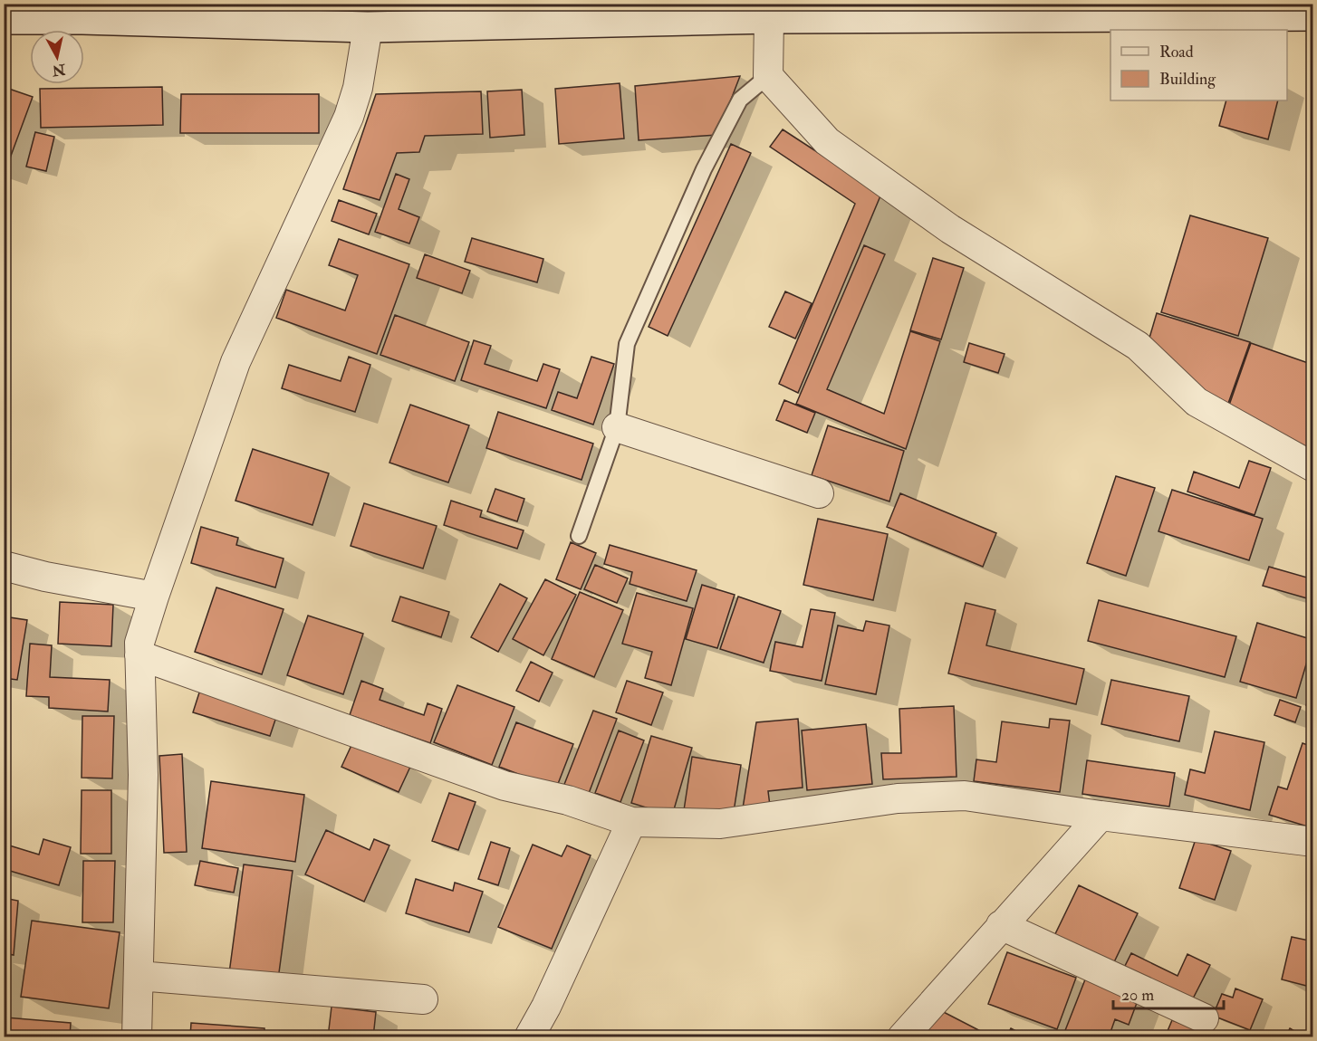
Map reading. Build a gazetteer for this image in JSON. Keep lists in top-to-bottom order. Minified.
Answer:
{"legend":["Road","Building"],"scale_bar":"20 m","north":"bottom"}
